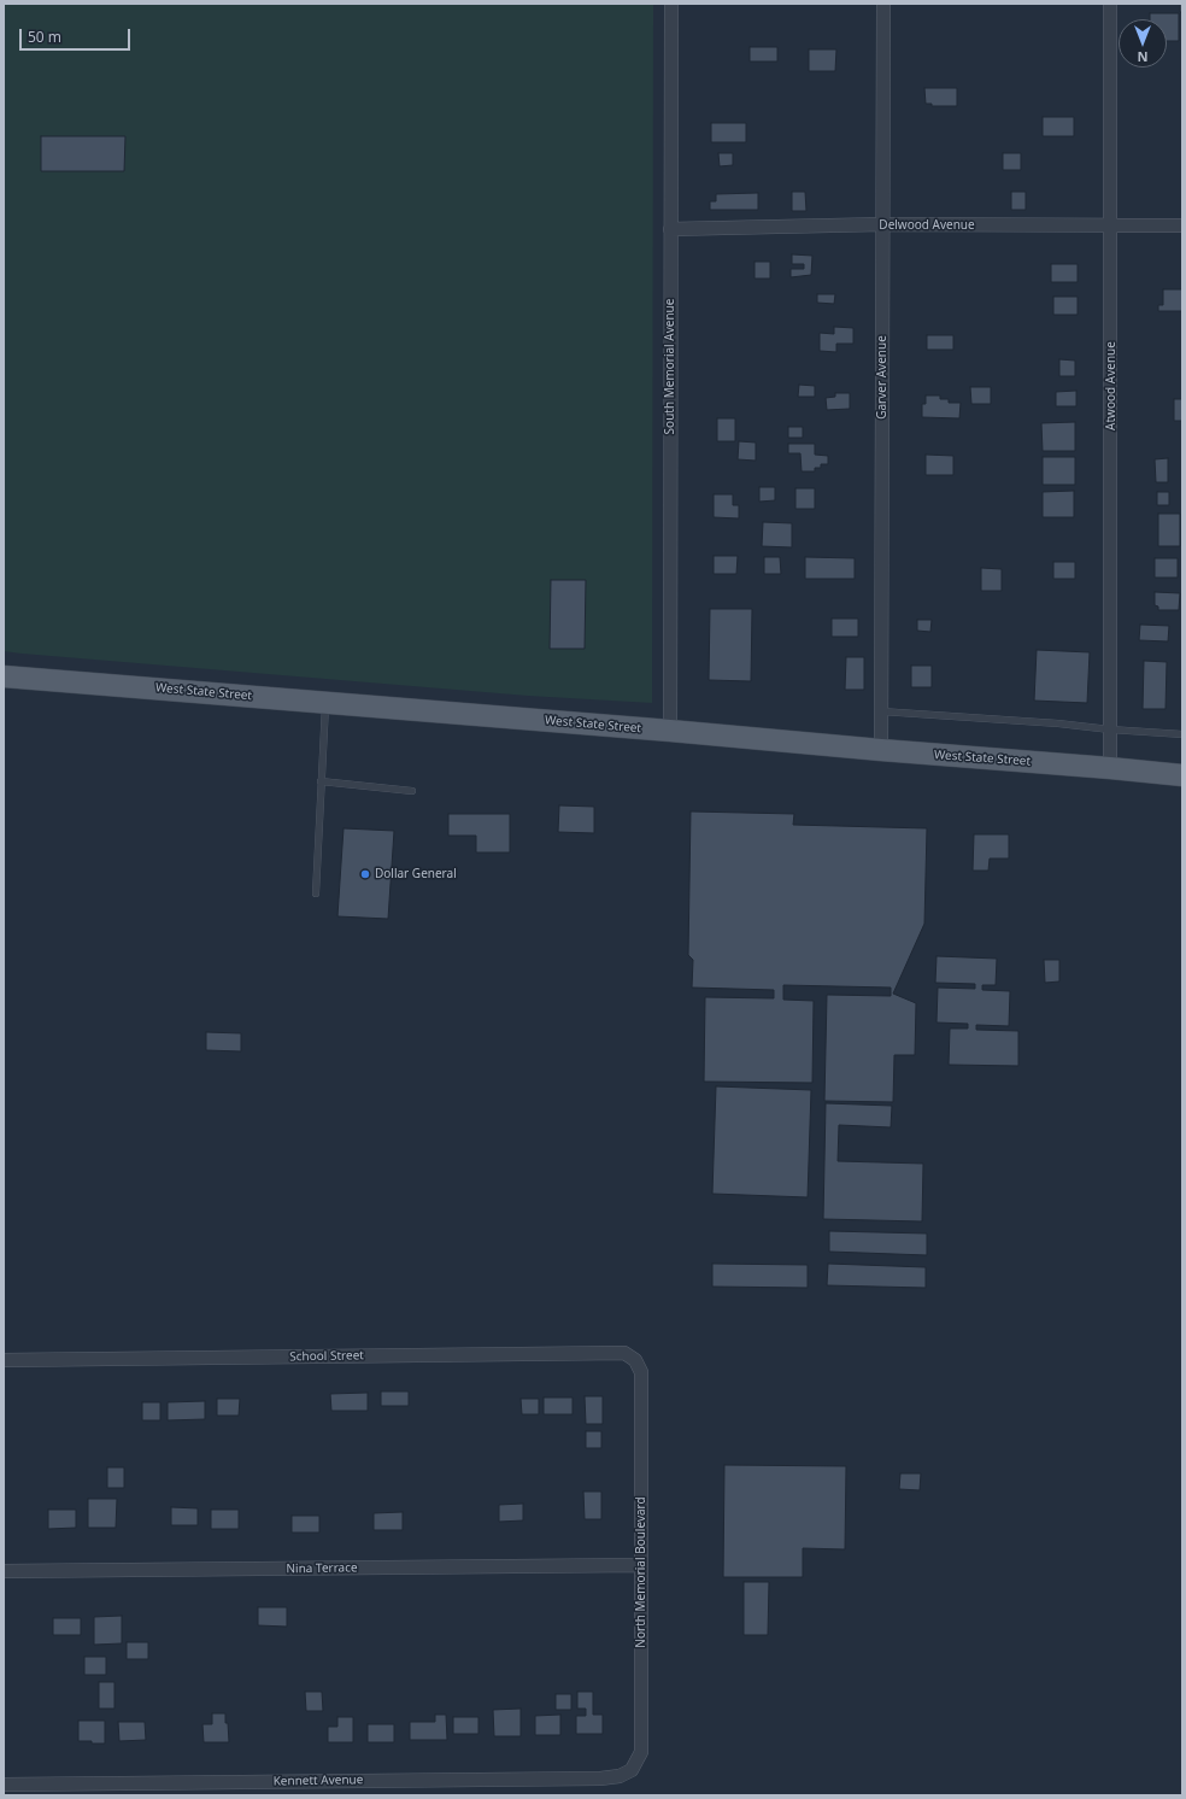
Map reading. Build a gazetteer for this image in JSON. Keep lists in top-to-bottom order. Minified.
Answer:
{"streets":{"main road":["West State Street"],"street":["Delwood Avenue","South Memorial Avenue","Garver Avenue","Atwood Avenue","School Street","Nina Terrace","North Memorial Boulevard","Kennett Avenue"]},"crossings":[["Delwood Avenue","South Memorial Avenue"],["Delwood Avenue","Garver Avenue"],["Delwood Avenue","Atwood Avenue"],["South Memorial Avenue","West State Street"],["Garver Avenue","West State Street"],["Atwood Avenue","West State Street"],["School Street","North Memorial Boulevard"],["Nina Terrace","North Memorial Boulevard"],["North Memorial Boulevard","Kennett Avenue"]],"places":["Dollar General"],"scale_bar":"50 m","north":"bottom"}
